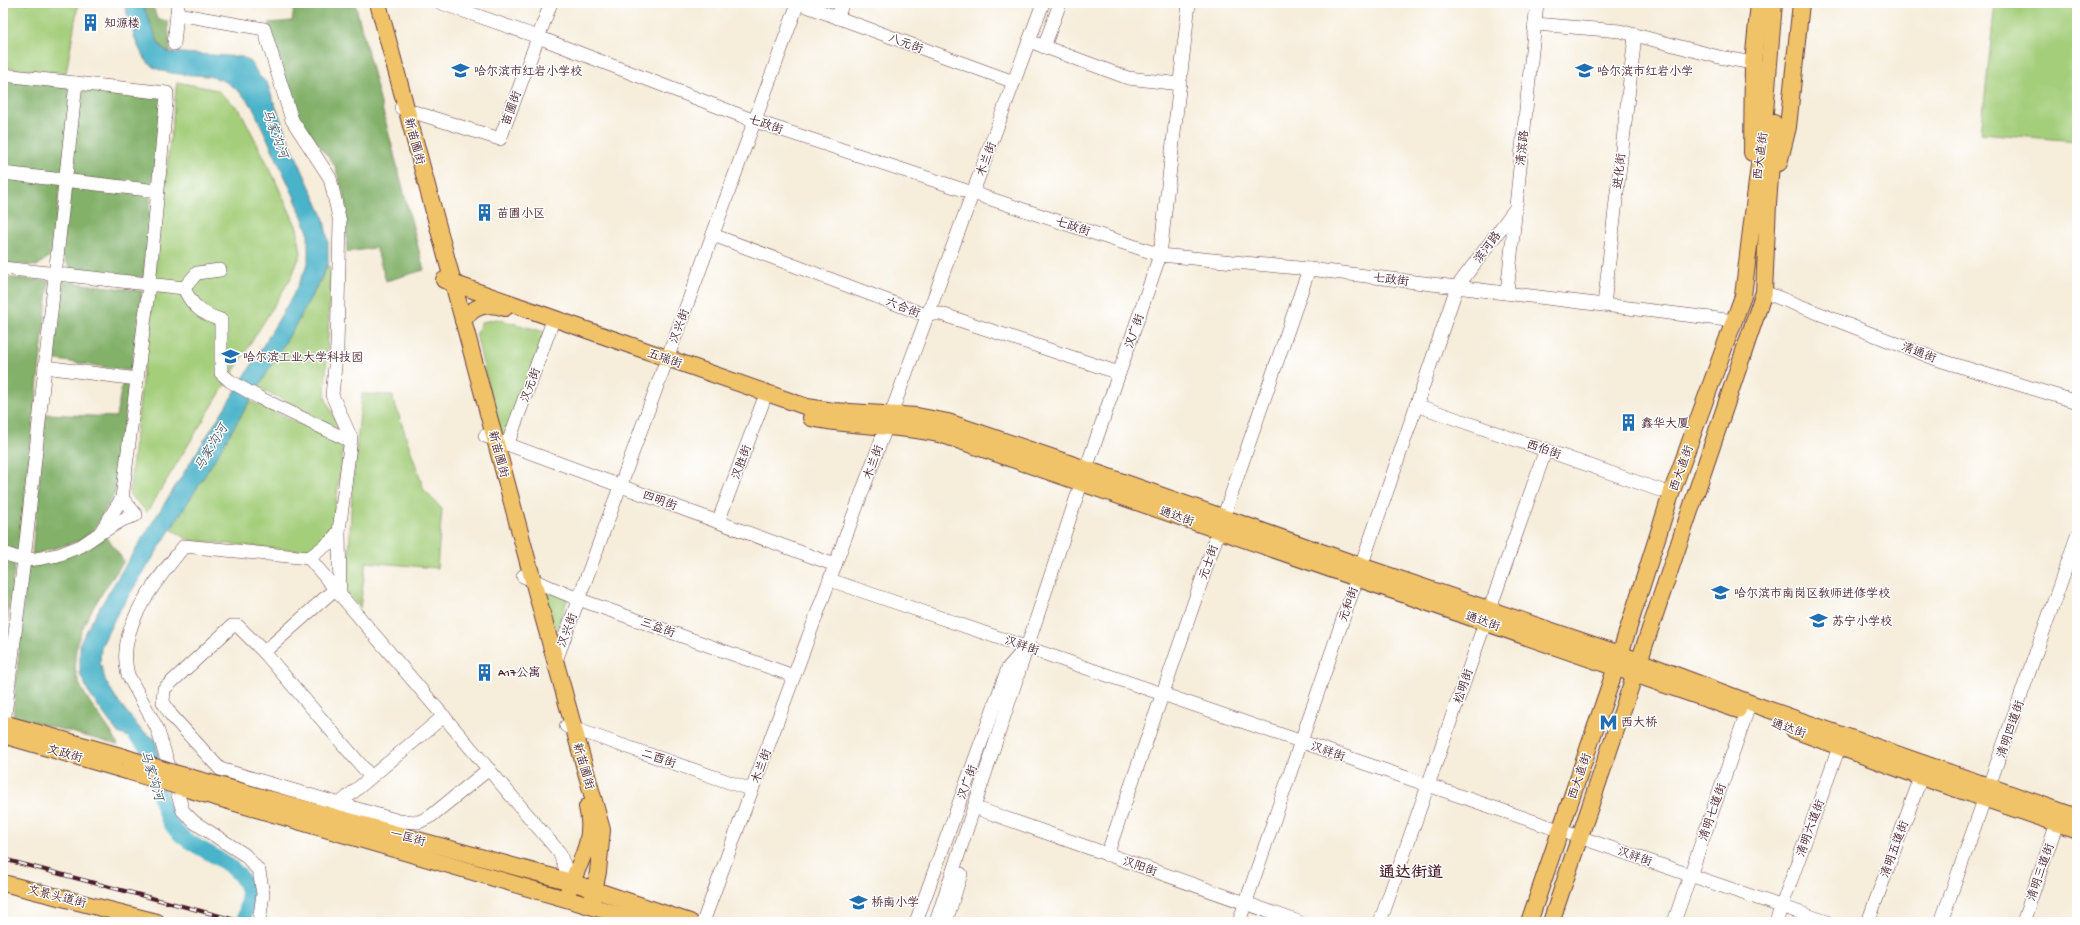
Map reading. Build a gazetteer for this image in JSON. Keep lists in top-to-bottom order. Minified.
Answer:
{"streets":{"main road":["新苗圃街","西大直街","五瑞街","通达街","文政街","一匡街","文景头道街"],"street":["八元街","苗圃街","七政街","清滨路","木兰街","进化街","滨河路","六合街","汉兴街","汉广街","清通街","汉元街","西伯街","汉胜街","四明街","元士街","元和街","三益街","汉祥街","松明街","清明四道街","二酉街","清明七道街","清明六道街","清明五道街","汉阳街","清明三道街"]},"crossings":[["八元街","木兰街"],["八元街","汉兴街"],["苗圃街","七政街"],["苗圃街","新苗圃街"],["七政街","清滨路"],["七政街","西大直街"],["七政街","木兰街"],["七政街","进化街"],["七政街","滨河路"],["七政街","汉兴街"],["七政街","汉广街"],["七政街","元士街"],["七政街","元和街"],["新苗圃街","汉兴街"],["新苗圃街","五瑞街"],["新苗圃街","汉元街"],["新苗圃街","四明街"],["新苗圃街","三益街"],["新苗圃街","二酉街"],["新苗圃街","一匡街"],["清滨路","滨河路"],["西大直街","清通街"],["西大直街","西伯街"],["西大直街","通达街"],["西大直街","汉祥街"],["木兰街","六合街"],["木兰街","五瑞街"],["木兰街","四明街"],["木兰街","通达街"],["木兰街","三益街"],["木兰街","汉祥街"],["木兰街","二酉街"],["滨河路","元和街"],["六合街","汉兴街"],["六合街","汉广街"],["汉兴街","五瑞街"],["汉兴街","四明街"],["汉兴街","三益街"],["汉广街","通达街"],["汉广街","汉祥街"],["汉广街","汉阳街"],["五瑞街","汉元街"],["五瑞街","汉胜街"],["五瑞街","通达街"],["汉元街","四明街"],["西伯街","元和街"],["西伯街","松明街"],["汉胜街","四明街"],["通达街","元士街"],["通达街","元和街"],["通达街","松明街"],["通达街","清明四道街"],["通达街","清明七道街"],["通达街","清明六道街"],["通达街","清明五道街"],["通达街","清明三道街"],["元士街","汉祥街"],["元士街","汉阳街"],["元和街","汉祥街"],["元和街","汉阳街"],["汉祥街","松明街"],["汉祥街","清明七道街"],["汉祥街","清明六道街"],["文政街","一匡街"]],"districts":["通达街道"],"water":["马家沟河"],"places":{"building":["知源楼","苗圃小区","鑫华大厦","A17公寓"],"school or university":["哈尔滨市红岩小学校","哈尔滨市红岩小学","哈尔滨工业大学科技园","哈尔滨市南岗区教师进修学校","苏宁小学校","桥南小学"],"metro station":["西大桥"]}}
